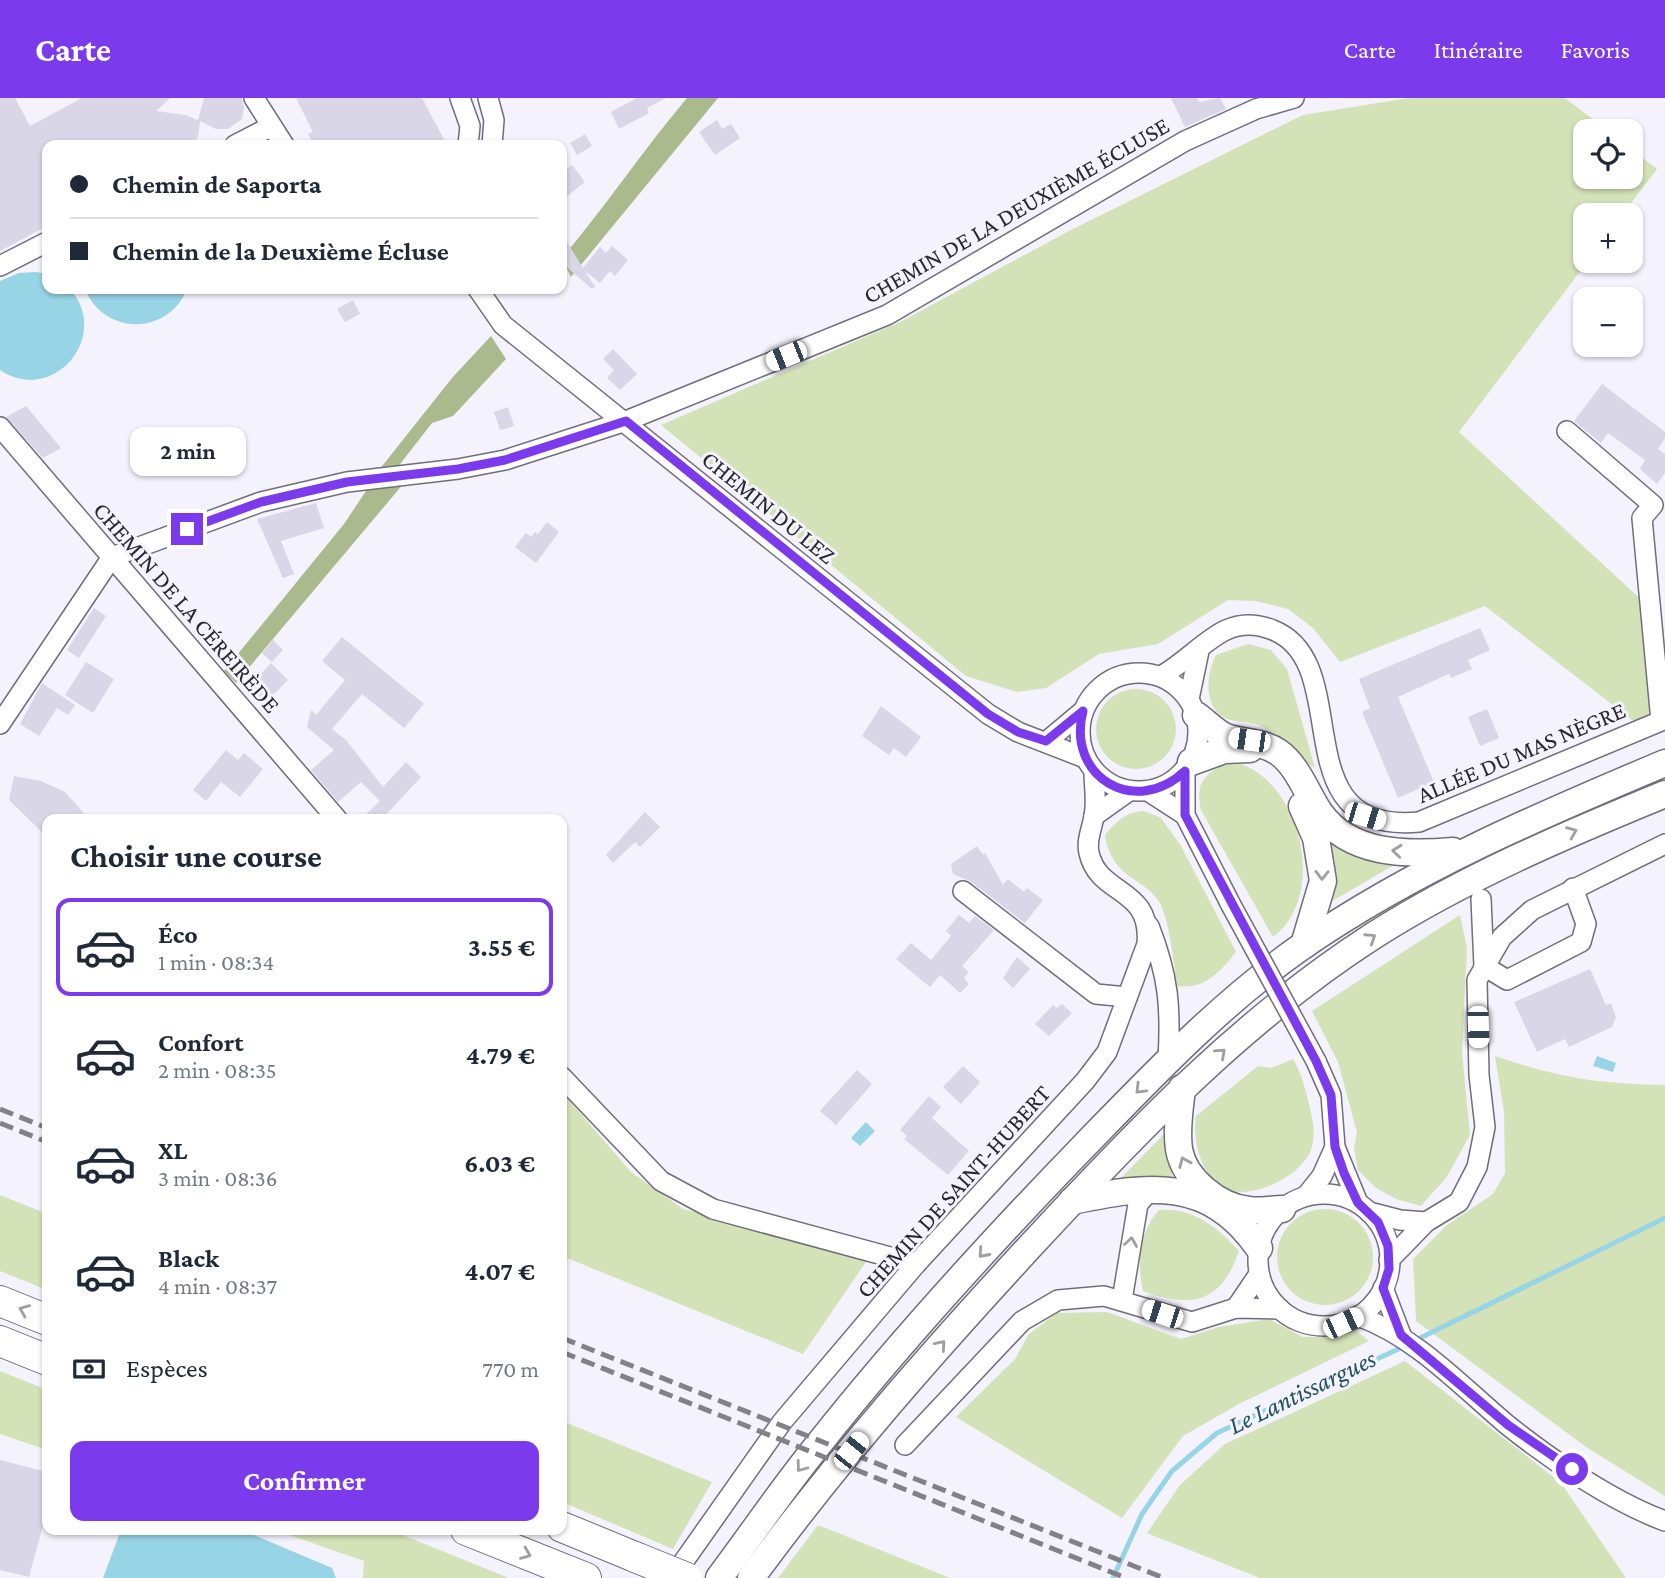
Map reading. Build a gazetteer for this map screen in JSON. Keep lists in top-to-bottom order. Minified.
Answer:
{"streets":{"street":["CHEMIN DE LA DEUXIÈME ÉCLUSE","CHEMIN DU LEZ","CHEMIN DE LA CÉREIRÈDE","ALLÉE DU MAS NÈGRE","CHEMIN DE SAINT-HUBERT"]},"crossings":[["CHEMIN DE LA DEUXIÈME ÉCLUSE","CHEMIN DU LEZ"],["CHEMIN DE LA DEUXIÈME ÉCLUSE","CHEMIN DE LA CÉREIRÈDE"],["CHEMIN DU LEZ","ALLÉE DU MAS NÈGRE"]],"water":["Le Lantissargues"],"page":{"header":"Carte","nav":["Carte","Itinéraire","Favoris"],"map_buttons":["+","−"],"banner":["Chemin de Saporta","Chemin de la Deuxième Écluse"],"bubble":"2 min","heading":"Choisir une course","list":[{"name":"Éco","note":"1 min · 08:34","value":"3.55 €"},{"name":"Confort","note":"2 min · 08:35","value":"4.79 €"},{"name":"XL","note":"3 min · 08:36","value":"6.03 €"},{"name":"Black","note":"4 min · 08:37","value":"4.07 €"}],"pay":["Espèces","770 m"],"buttons":"Confirmer"}}
